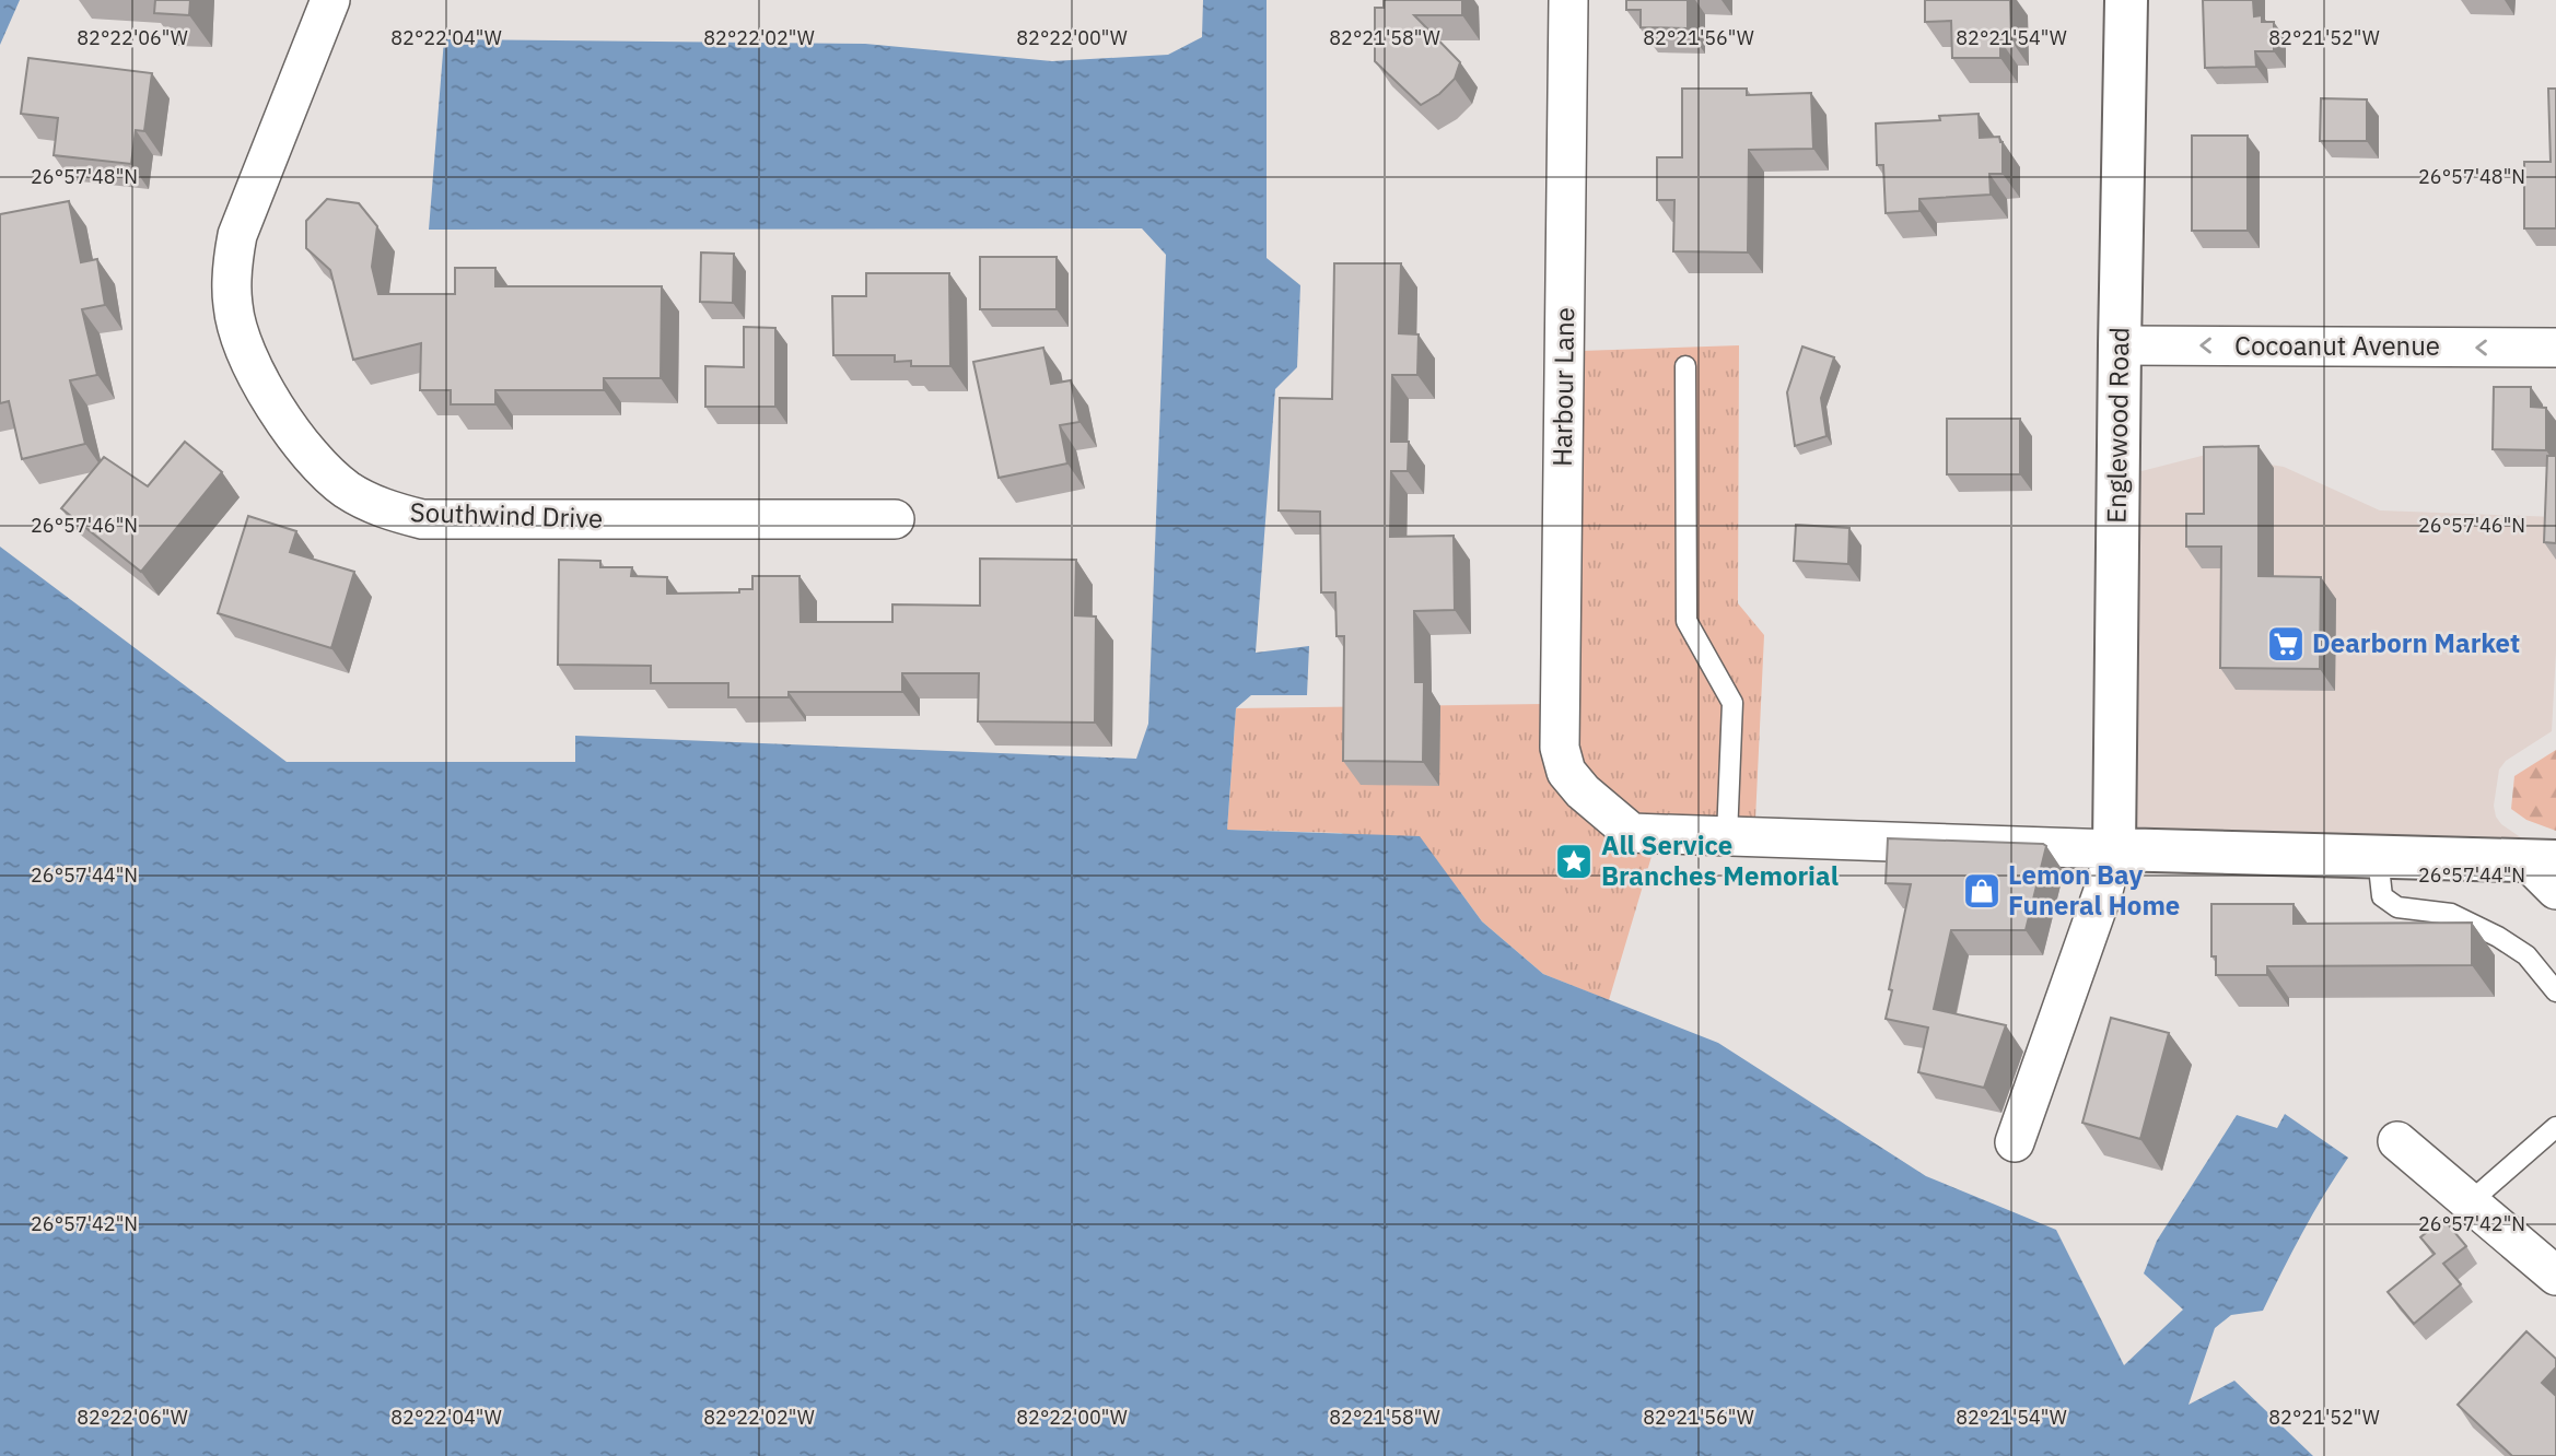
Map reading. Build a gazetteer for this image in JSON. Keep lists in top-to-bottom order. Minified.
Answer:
{"streets":{"street":["Cocoanut Avenue","Harbour Lane","Englewood Road","Southwind Drive"]},"crossings":[["Cocoanut Avenue","Englewood Road"]],"one_way":["Cocoanut Avenue"],"places":{"supermarket":["Dearborn Market"],"place":["All Service Branches Memorial"],"shop":["Lemon Bay Funeral Home"]},"coordinates":["82°22'06\"W","82°22'04\"W","82°22'02\"W","82°22'00\"W","82°21'58\"W","82°21'56\"W","82°21'54\"W","82°21'52\"W","26°57'48\"N","26°57'46\"N","26°57'44\"N","26°57'42\"N"]}
